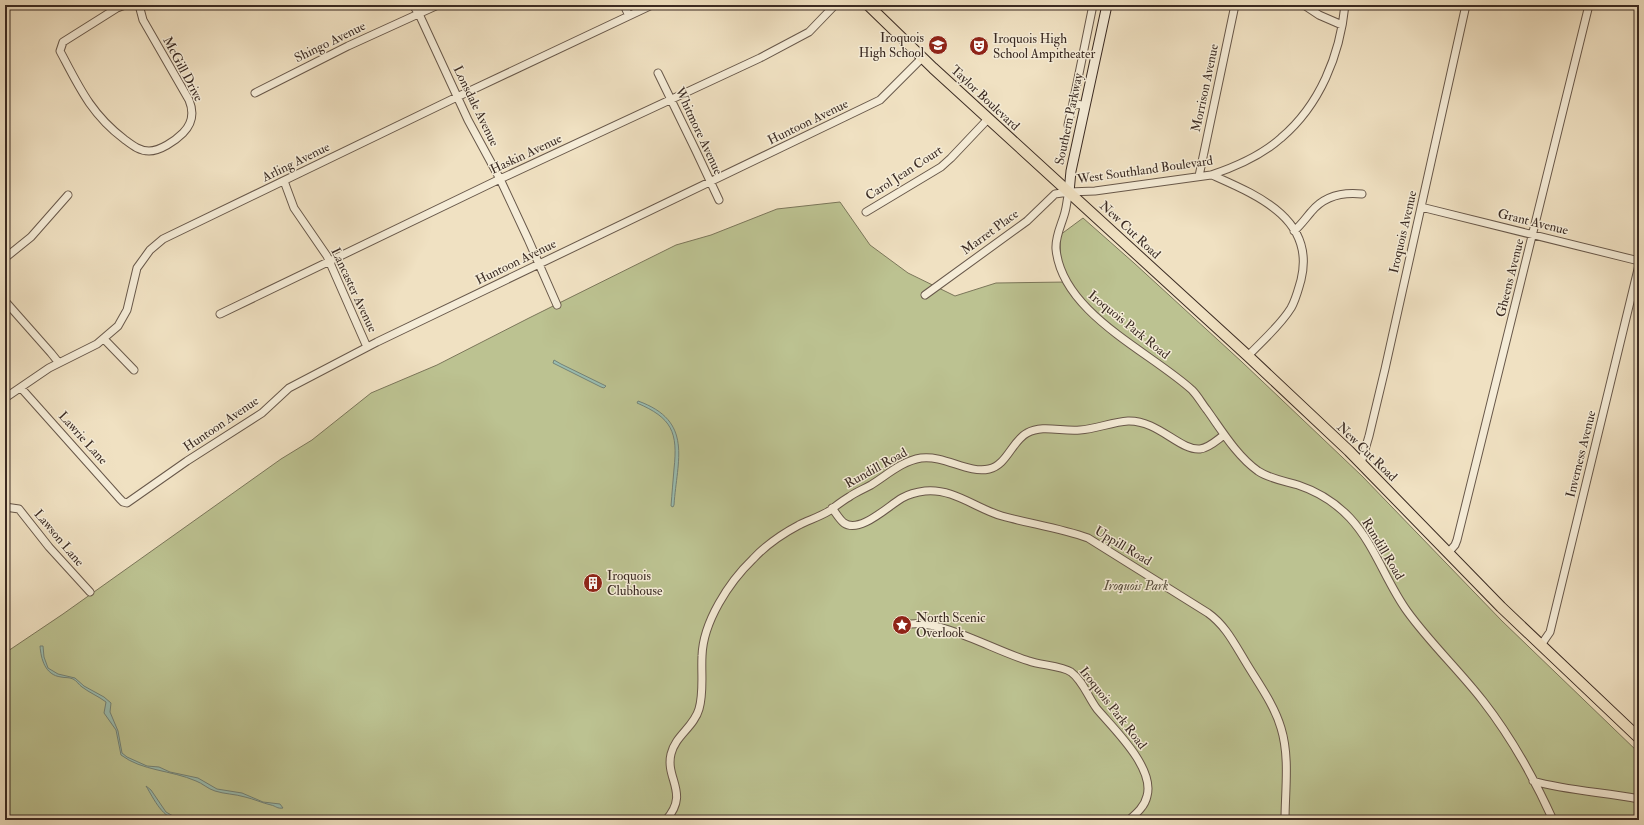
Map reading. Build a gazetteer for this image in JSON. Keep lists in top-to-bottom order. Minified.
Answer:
{"streets":{"main road":["Taylor Boulevard","Southern Parkway","New Cut Road"],"street":["Shingo Avenue","McGill Drive","Morrison Avenue","Lonsdale Avenue","Huntoon Avenue","Whitmore Avenue","Haskin Avenue","Arling Avenue","West Southland Boulevard","Carol Jean Court","Grant Avenue","Marret Place","Iroquois Avenue","Gheens Avenue","Lancaster Avenue","Iroquois Park Road","Lawrie Lane","Inverness Avenue","Rundill Road","Lawson Lane","Uppill Road"]},"crossings":[["Shingo Avenue","Lonsdale Avenue"],["Morrison Avenue","West Southland Boulevard"],["Taylor Boulevard","Southern Parkway"],["Taylor Boulevard","Huntoon Avenue"],["Taylor Boulevard","West Southland Boulevard"],["Taylor Boulevard","Carol Jean Court"],["Taylor Boulevard","New Cut Road"],["Taylor Boulevard","Marret Place"],["Taylor Boulevard","Iroquois Park Road"],["Lonsdale Avenue","Huntoon Avenue"],["Lonsdale Avenue","Haskin Avenue"],["Lonsdale Avenue","Arling Avenue"],["Southern Parkway","West Southland Boulevard"],["Southern Parkway","New Cut Road"],["Southern Parkway","Marret Place"],["Southern Parkway","Iroquois Park Road"],["Huntoon Avenue","Whitmore Avenue"],["Huntoon Avenue","Lancaster Avenue"],["Huntoon Avenue","Lawrie Lane"],["Whitmore Avenue","Haskin Avenue"],["Haskin Avenue","Lancaster Avenue"],["Arling Avenue","Lancaster Avenue"],["Arling Avenue","Lawrie Lane"],["West Southland Boulevard","New Cut Road"],["West Southland Boulevard","Marret Place"],["West Southland Boulevard","Iroquois Park Road"],["Grant Avenue","Iroquois Avenue"],["Grant Avenue","Gheens Avenue"],["New Cut Road","Marret Place"],["New Cut Road","Iroquois Avenue"],["New Cut Road","Gheens Avenue"],["New Cut Road","Iroquois Park Road"],["New Cut Road","Inverness Avenue"],["Marret Place","Iroquois Park Road"],["Iroquois Park Road","Rundill Road"],["Rundill Road","Uppill Road"]],"parks":["Iroquois Park"],"places":{"school or university":["Iroquois High School"],"theatre":["Iroquois High School Ampitheater"],"building":["Iroquois Clubhouse"],"place":["North Scenic Overlook"]}}
